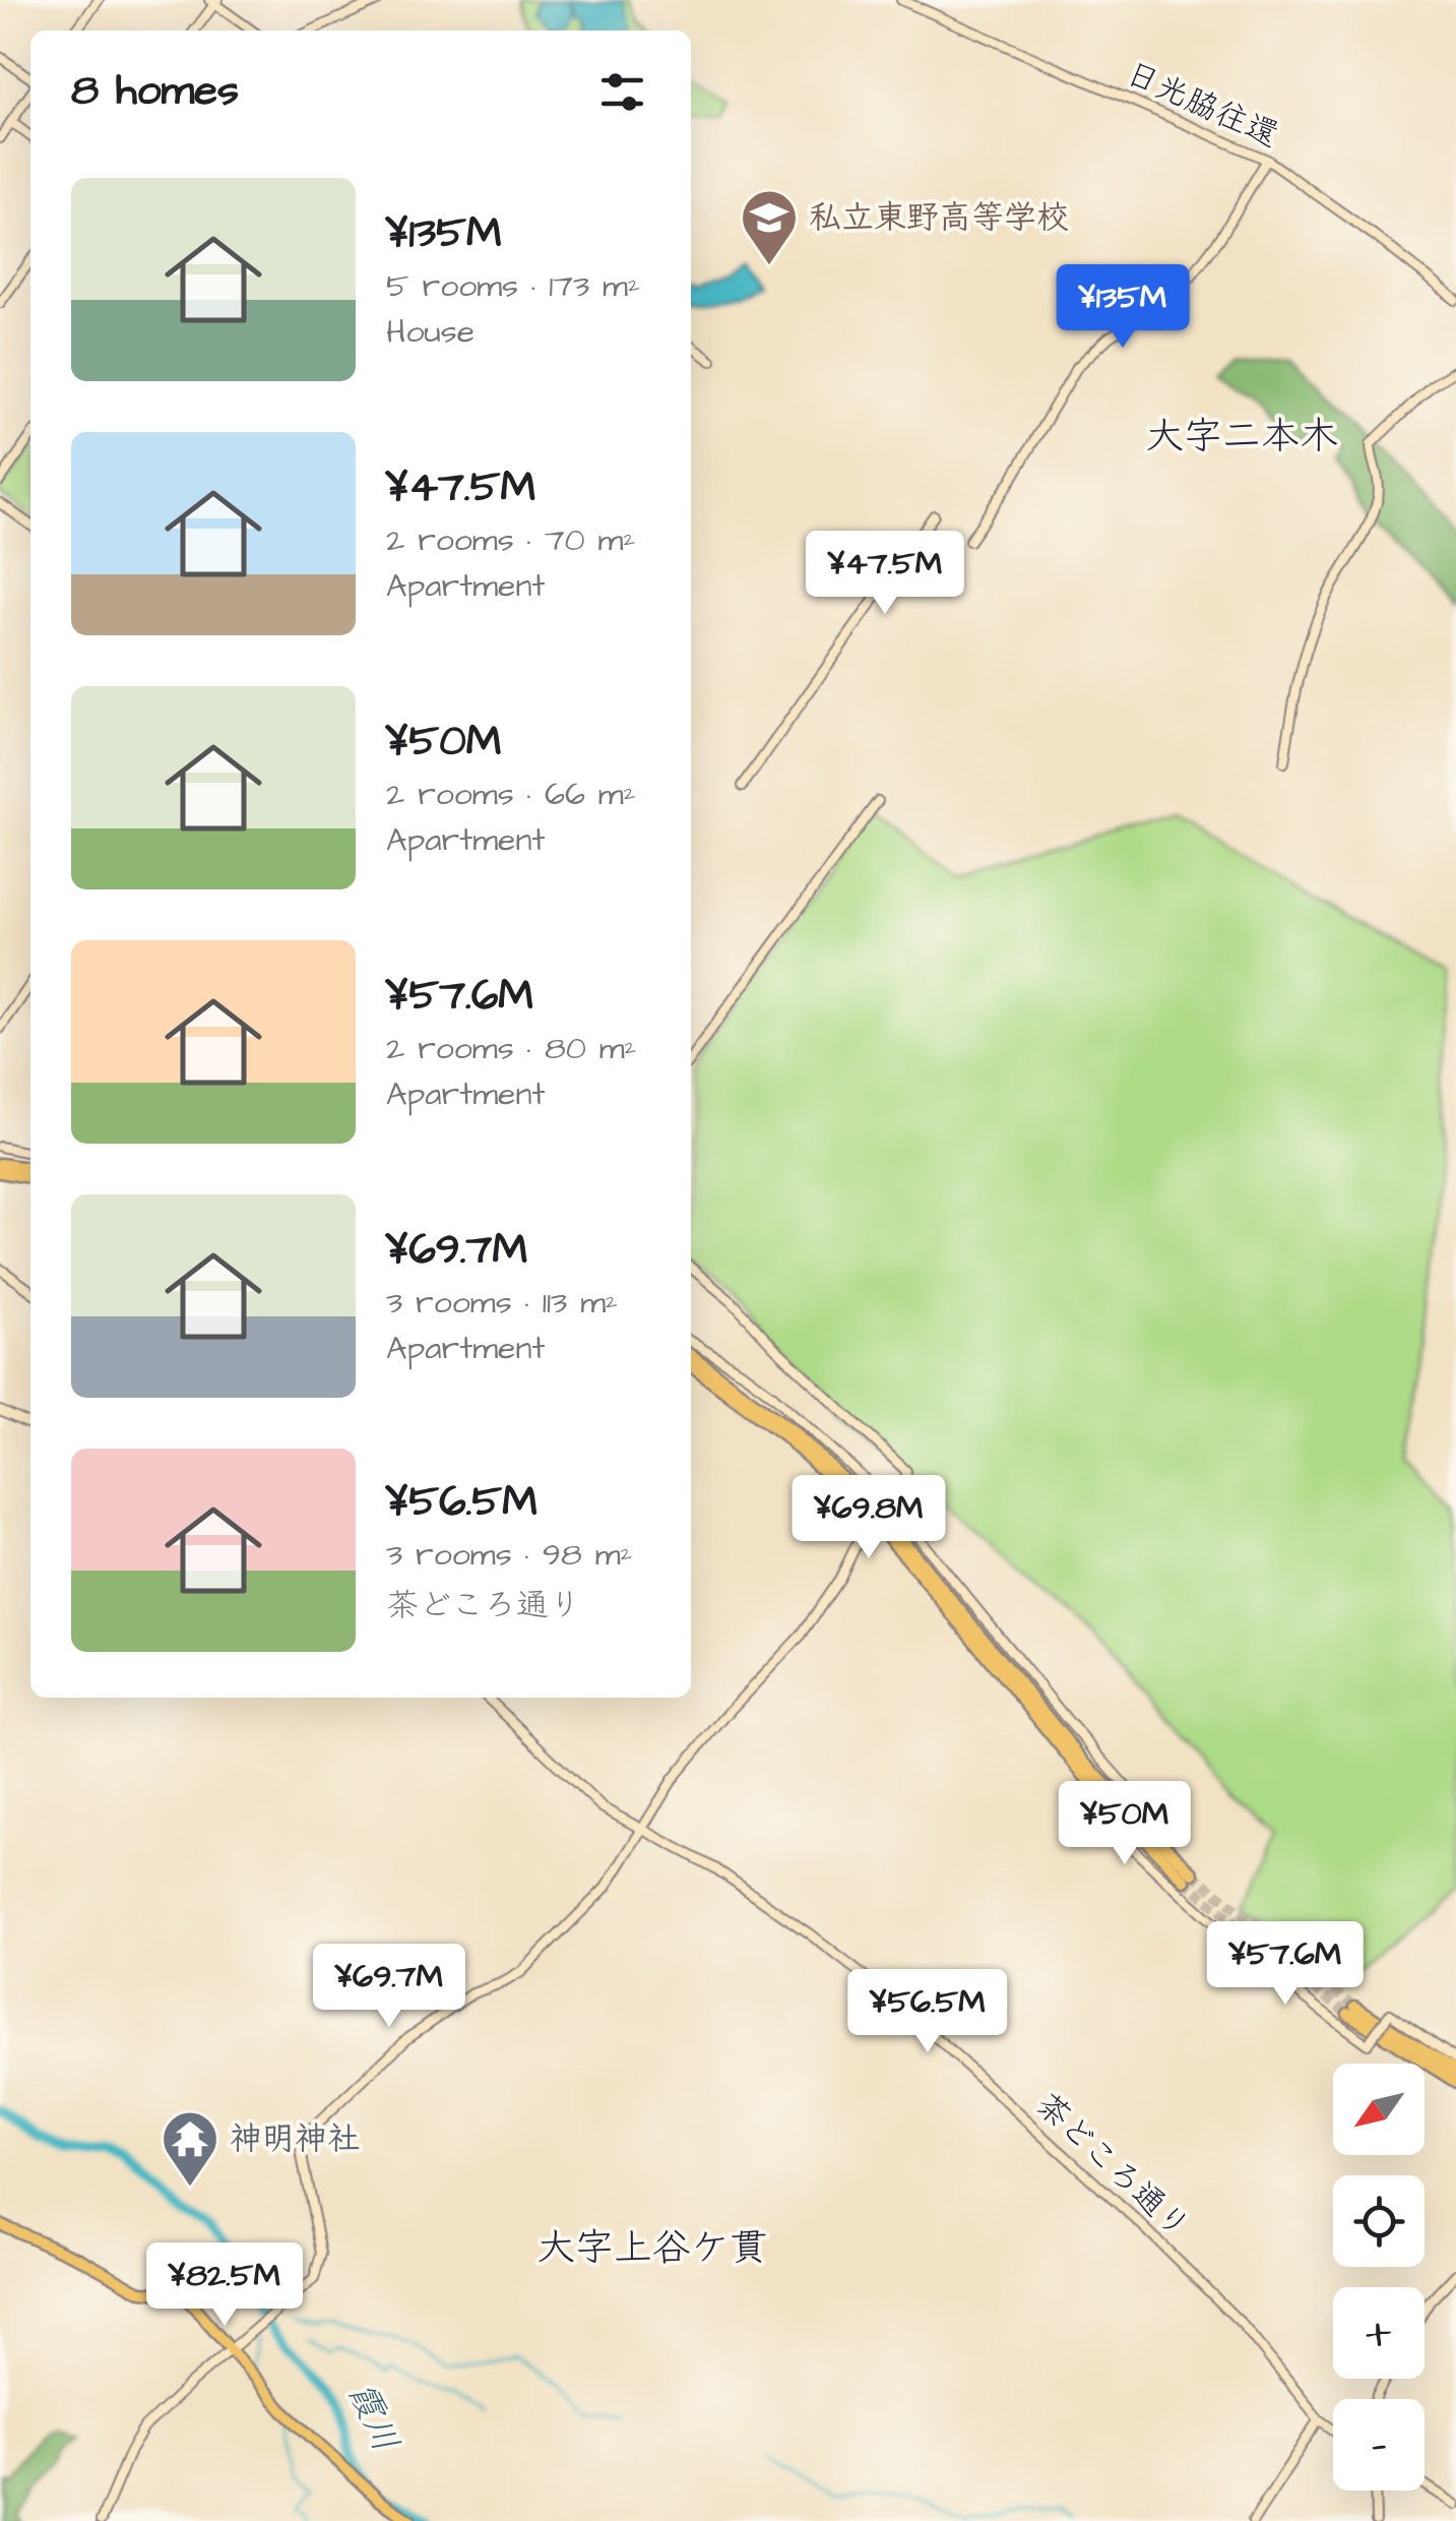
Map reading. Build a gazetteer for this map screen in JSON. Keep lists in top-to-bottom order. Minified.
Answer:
{"streets":{"street":["日光脇往還","茶どころ通り"]},"districts":["大字二本木","大字上谷ケ貫"],"water":["霞川"],"places":{"school or university":["私立東野高等学校"],"temple":["神明神社"]},"north":"bottom left","page":{"heading":"8 homes","list":[{"name":"¥135M","note":"5 rooms · 173 m² · House"},{"name":"¥47.5M","note":"2 rooms · 70 m² · Apartment"},{"name":"¥50M","note":"2 rooms · 66 m² · Apartment"},{"name":"¥57.6M","note":"2 rooms · 80 m² · Apartment"},{"name":"¥69.7M","note":"3 rooms · 113 m² · Apartment"},{"name":"¥56.5M","note":"3 rooms · 98 m² · 茶どころ通り"}],"price":["¥135M","¥47.5M","¥69.8M","¥50M","¥57.6M","¥69.7M","¥56.5M","¥82.5M"],"map_buttons":["+","−"]}}
